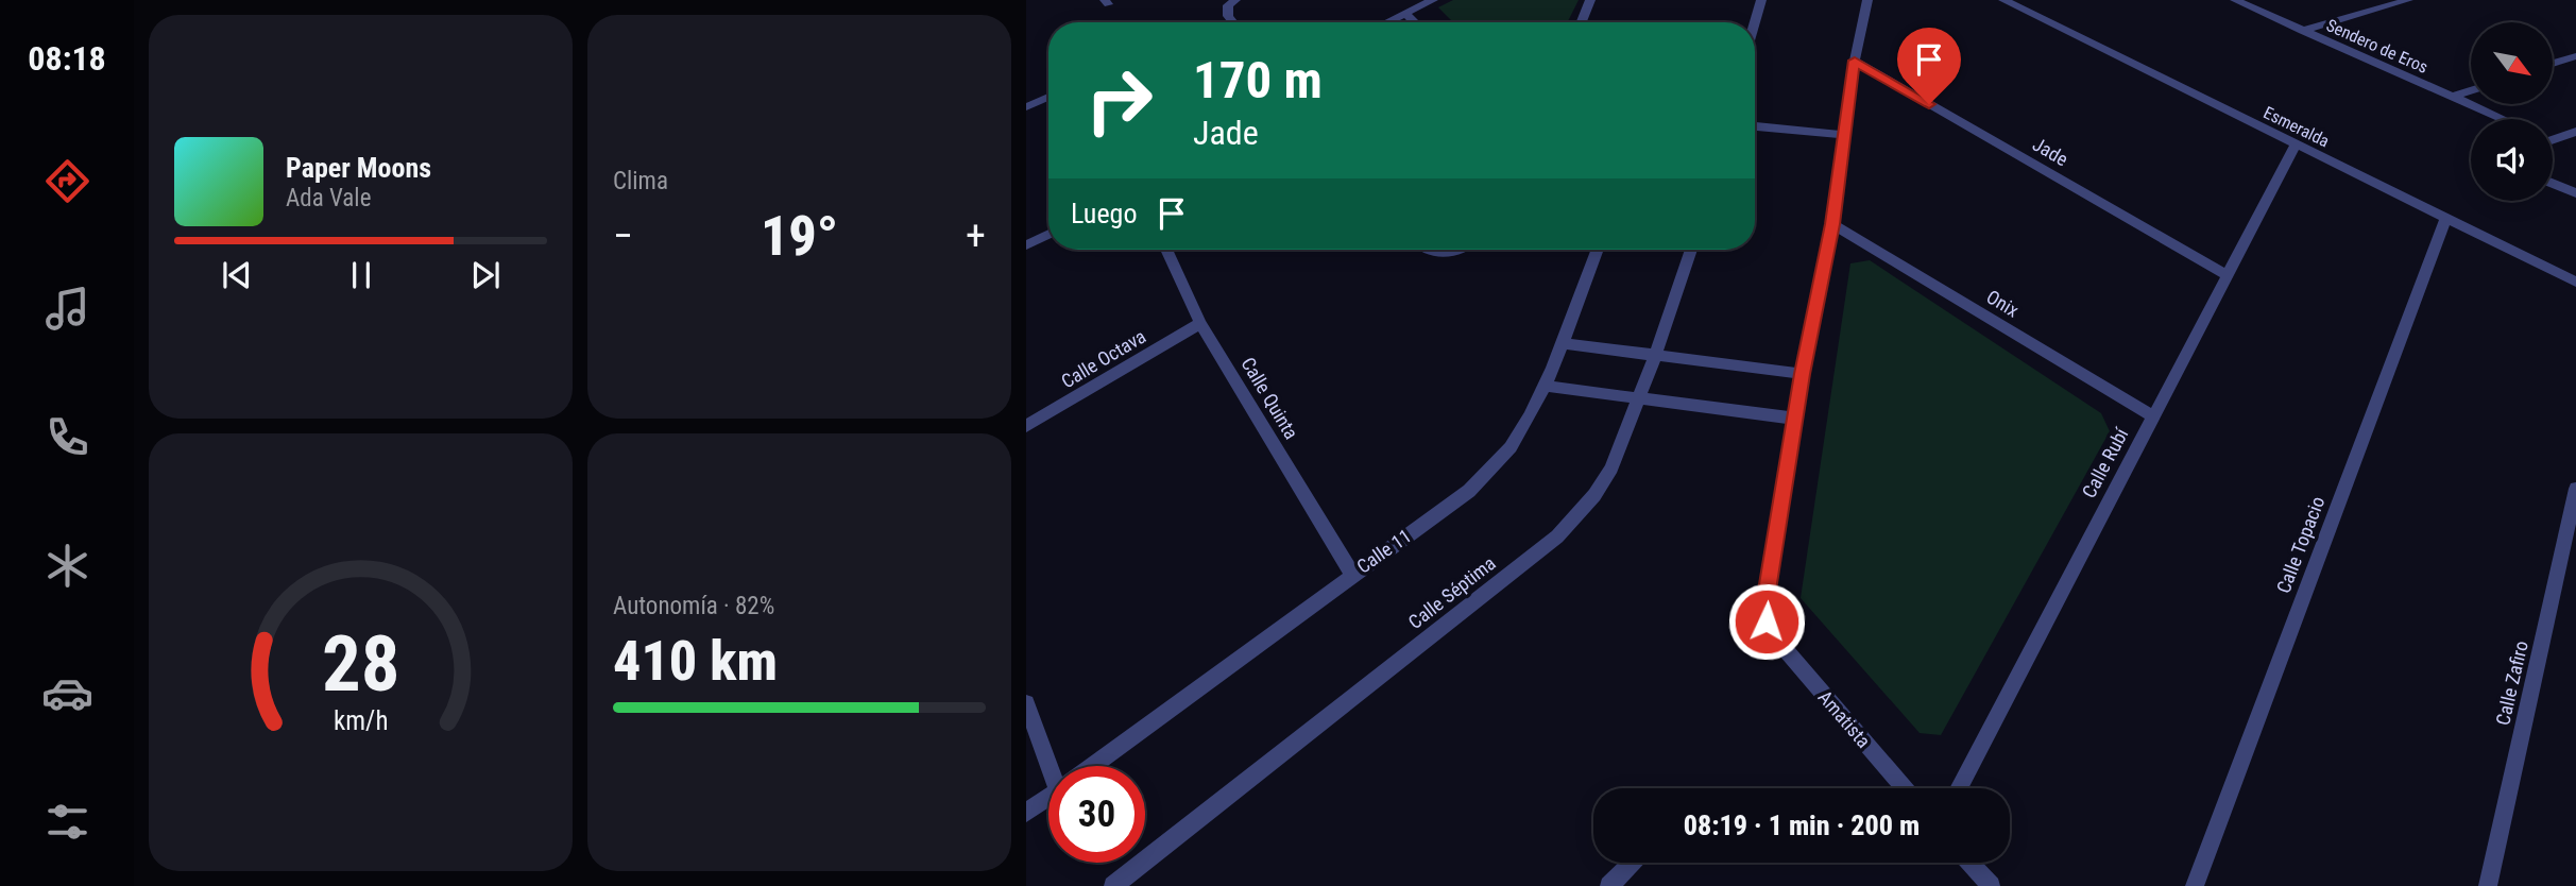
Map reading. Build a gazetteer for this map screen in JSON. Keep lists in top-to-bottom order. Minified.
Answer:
{"streets":{"street":["Sendero de Eros","Esmeralda","Jade","Onix","Calle Octava","Calle Quinta","Calle Rubí","Calle Topacio","Calle 11","Calle Séptima","Calle Zafiro","Amatista"]},"crossings":[["Esmeralda","Calle Rubí"],["Esmeralda","Calle Topacio"],["Jade","Calle Rubí"],["Onix","Calle Rubí"],["Calle Octava","Calle Quinta"],["Calle Quinta","Calle 11"]],"north":"bottom right","page":{"tabs":"08:18","tile":["Clima",["Autonomía · 82%","410 km"]],"turn":["170 m","Jade"],"song":["Paper Moons","Ada Vale"],"then":"Luego","heat":["−","19°","+"],"limit":"30","trip":"08:19 · 1 min · 200 m","gauge":["28","km/h"]}}
